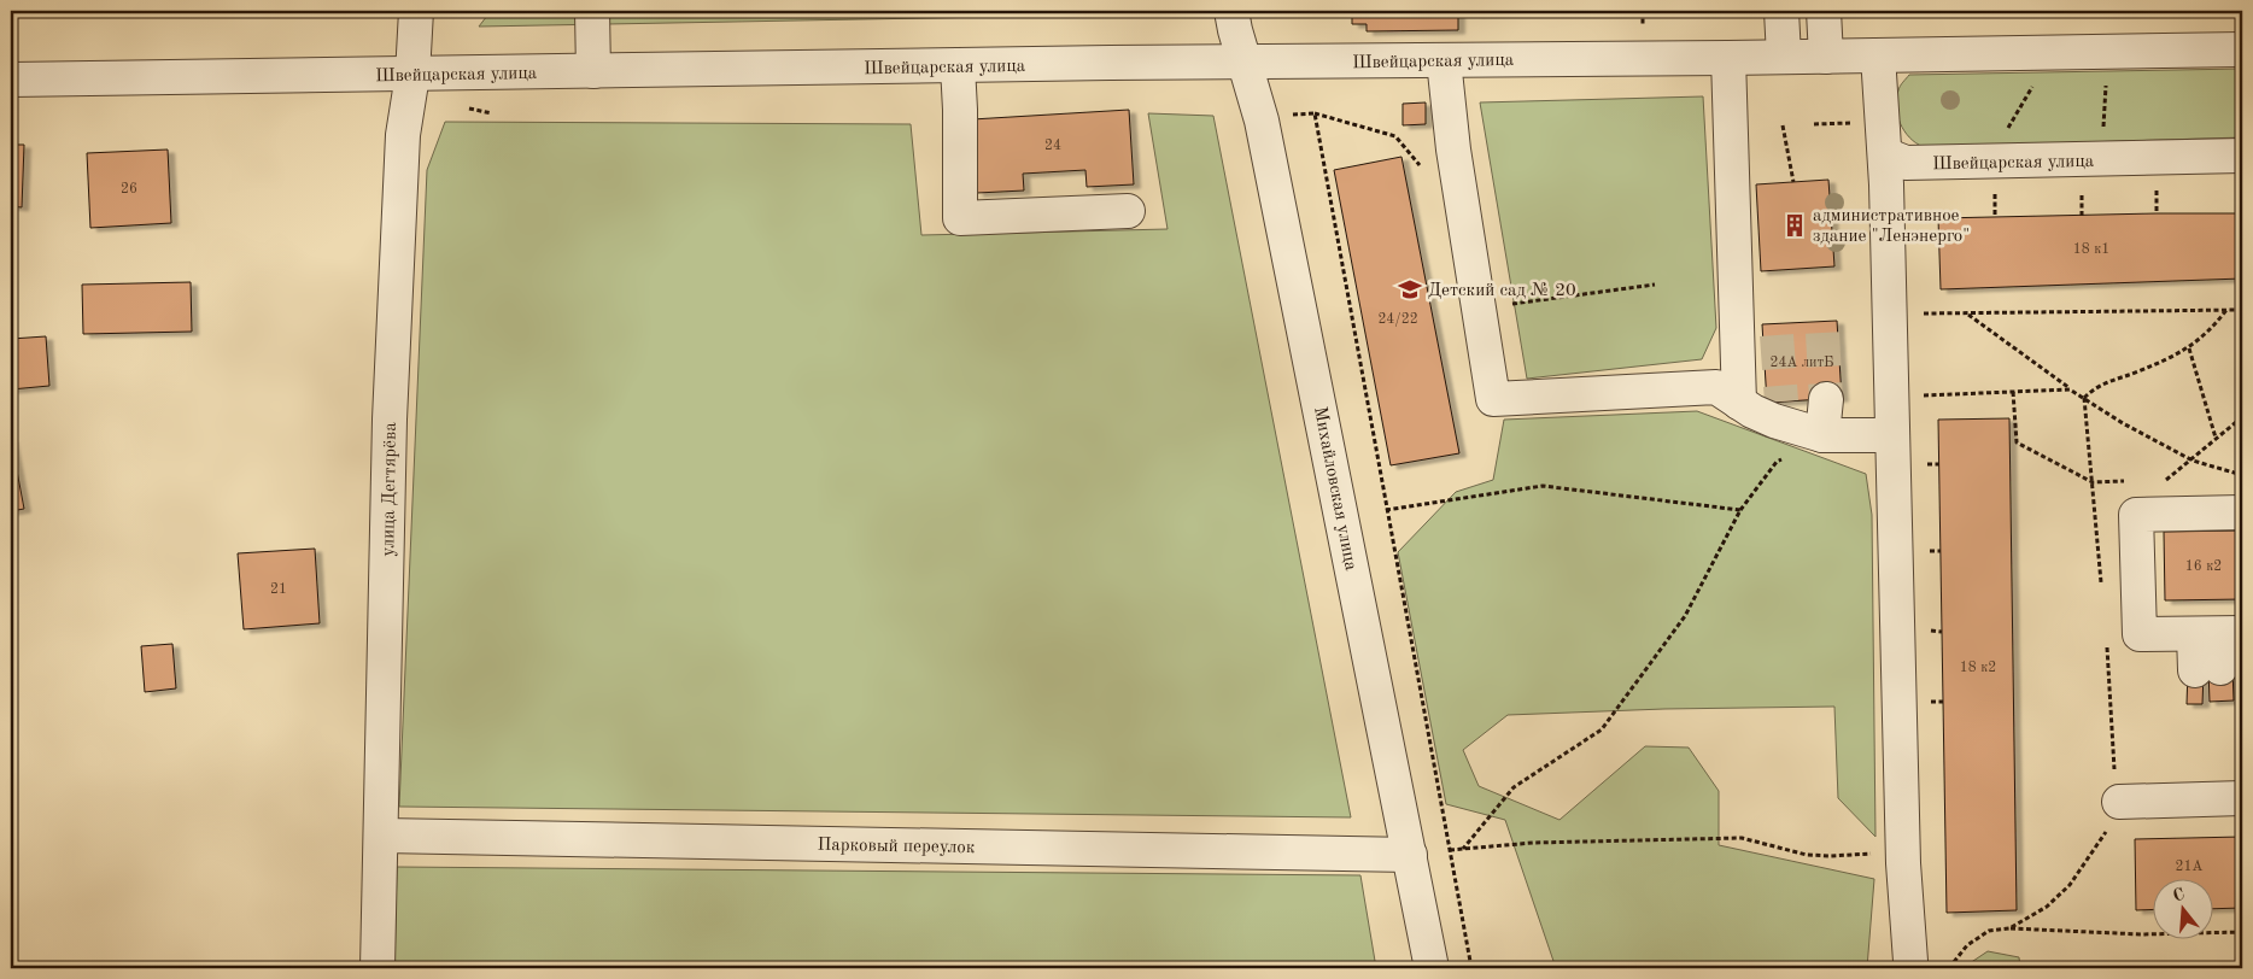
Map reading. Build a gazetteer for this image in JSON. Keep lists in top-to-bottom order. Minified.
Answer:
{"streets":{"street":["Швейцарская улица","Михайловская улица","улица Дегтярёва","Парковый переулок"]},"crossings":[["Швейцарская улица","Михайловская улица"],["Швейцарская улица","улица Дегтярёва"],["Михайловская улица","Парковый переулок"],["улица Дегтярёва","Парковый переулок"]],"places":{"building":["административное здание \"Ленэнерго\""],"school or university":["Детский сад № 20"]},"house_numbers":["24","26","18 к1","24/22","24А литБ","16 к2","21","18 к2","21А"],"north":"top"}
